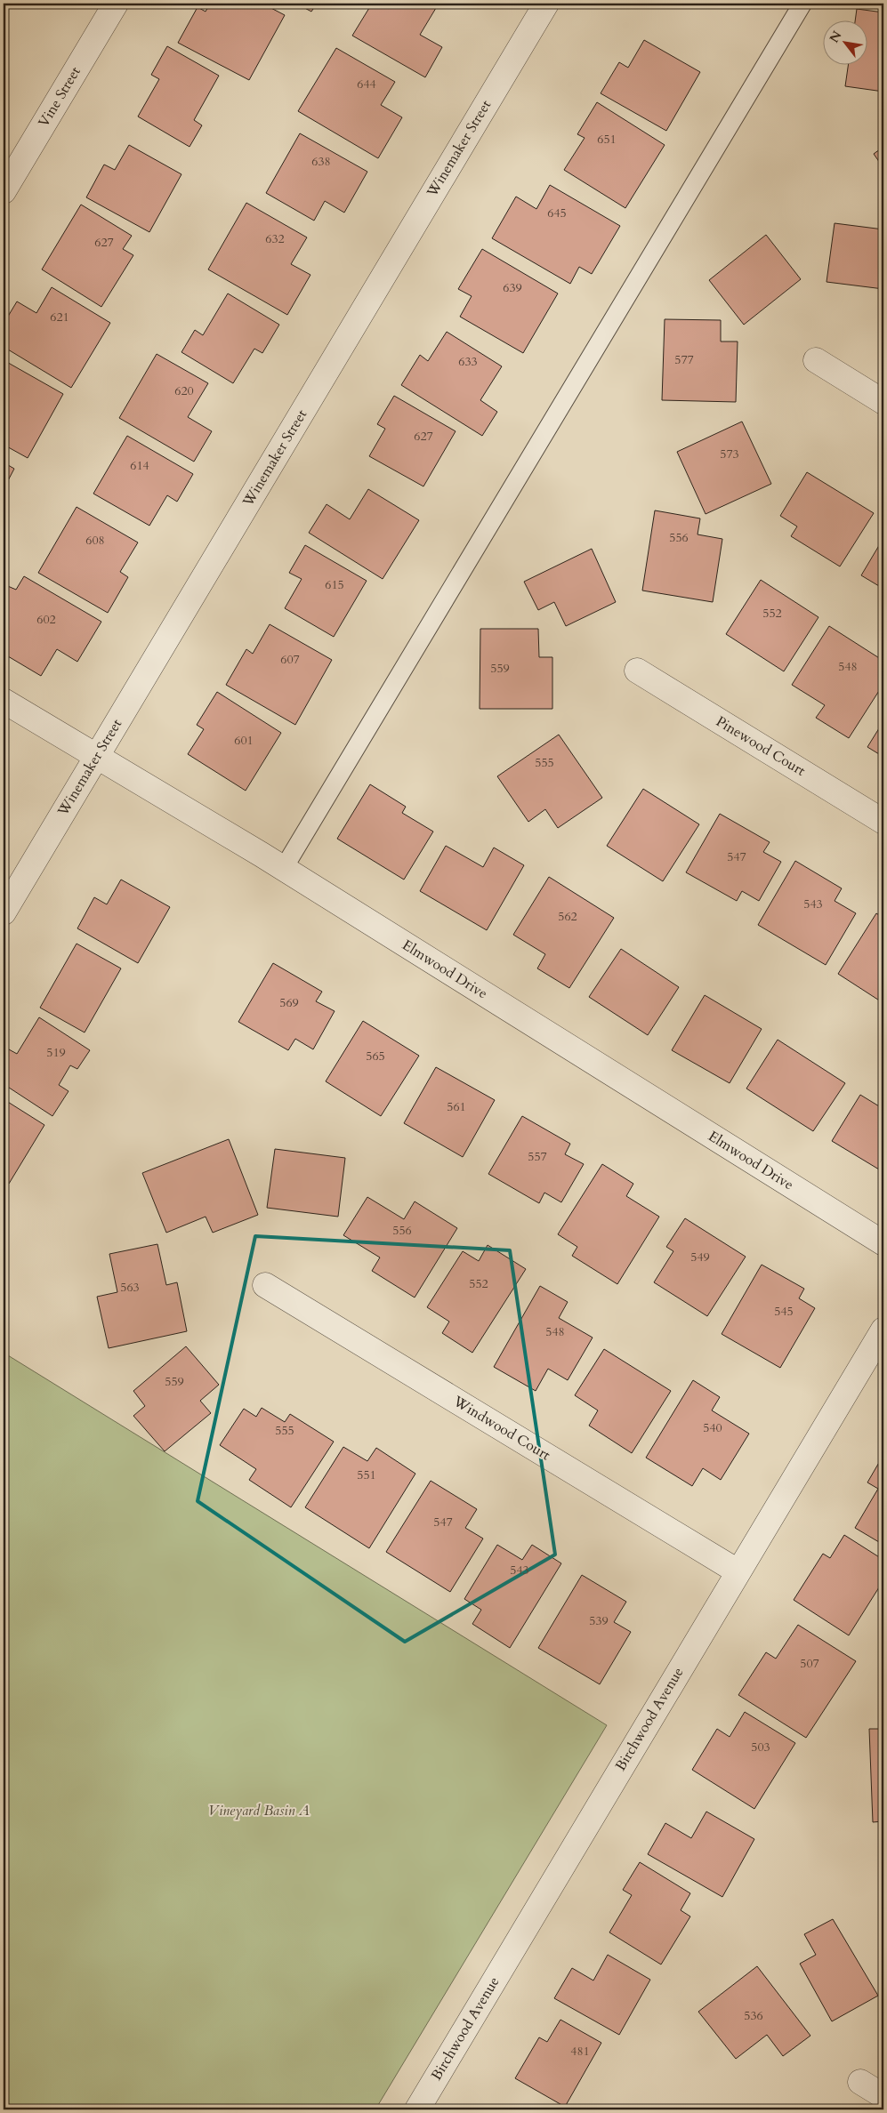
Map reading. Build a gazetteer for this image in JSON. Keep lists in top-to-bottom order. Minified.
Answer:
{"streets":{"street":["Vine Street","Winemaker Street","Pinewood Court","Elmwood Drive","Windwood Court","Birchwood Avenue"]},"crossings":[["Winemaker Street","Elmwood Drive"],["Windwood Court","Birchwood Avenue"]],"parks":["Vineyard Basin A"],"house_numbers":["644","651","638","645","632","627","639","621","577","633","620","627","573","614","556","608","615","552","602","607","548","559","601","555","547","543","562","569","519","565","561","557","556","549","552","563","545","548","559","540","555","551","547","543","539","507","503","536","481"],"north":"top left"}
